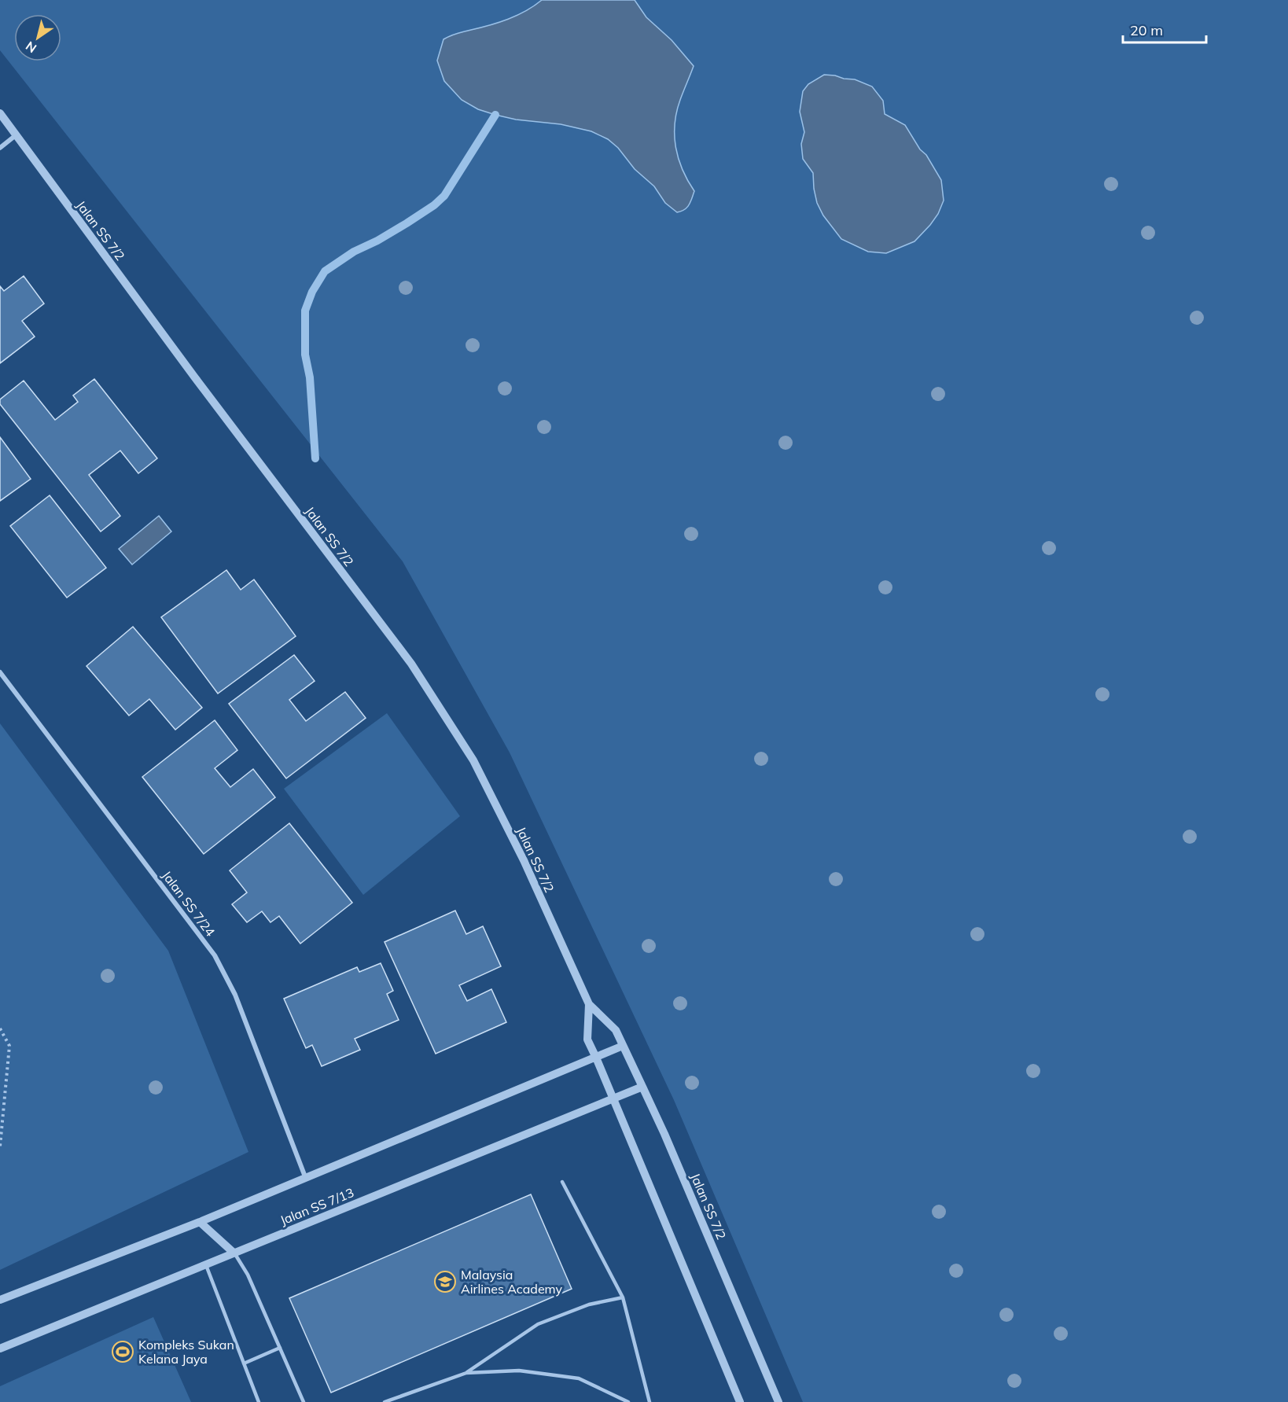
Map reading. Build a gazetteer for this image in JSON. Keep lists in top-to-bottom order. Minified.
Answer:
{"streets":{"street":["Jalan SS 7/2","Jalan SS 7/24","Jalan SS 7/13"]},"crossings":[["Jalan SS 7/2","Jalan SS 7/13"]],"places":{"school or university":["Malaysia Airlines Academy"],"sports":["Kompleks Sukan Kelana Jaya"]},"scale_bar":"20 m","north":"bottom left"}
